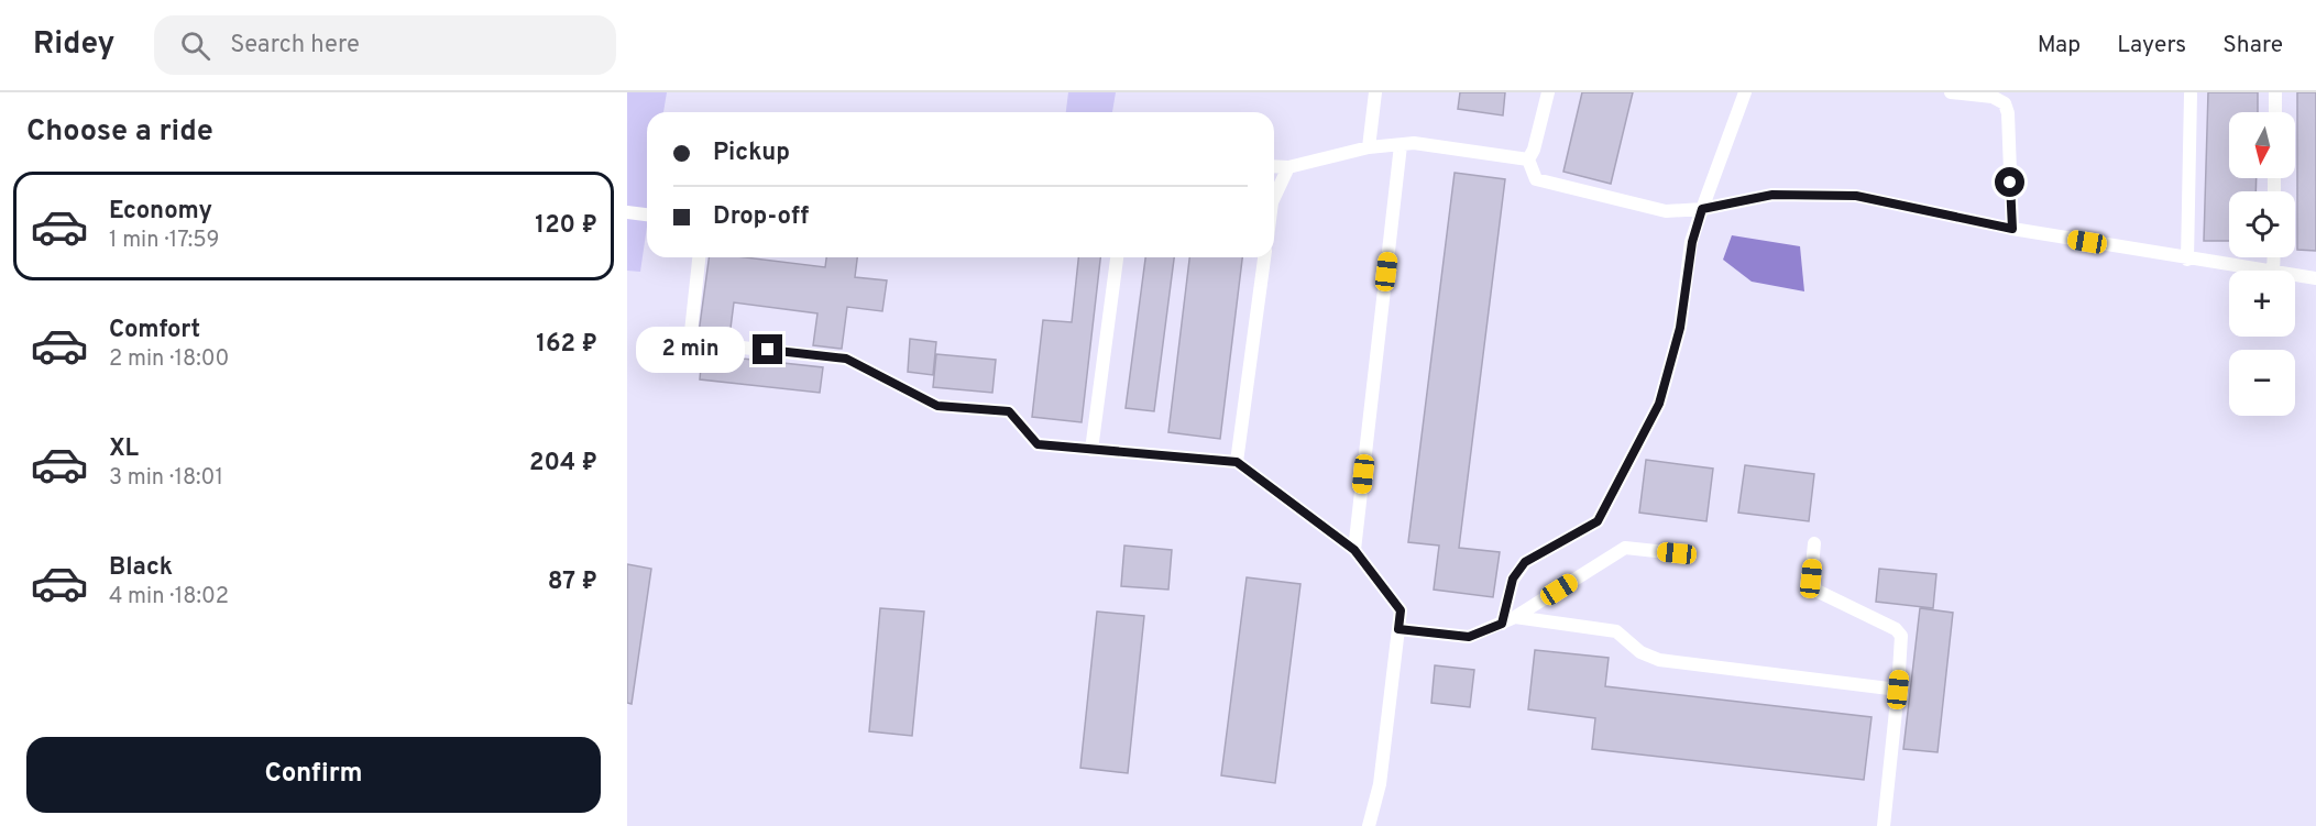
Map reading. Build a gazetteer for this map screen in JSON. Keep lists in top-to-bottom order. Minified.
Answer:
{"north":"bottom","page":{"header":"Ridey","search":"Search here","nav":["Map","Layers","Share"],"heading":"Choose a ride","map_buttons":["+","−"],"banner":["Pickup","Drop-off"],"list":[{"name":"Economy","note":"1 min · 17:59","value":"120 ₽"},{"name":"Comfort","note":"2 min · 18:00","value":"162 ₽"},{"name":"XL","note":"3 min · 18:01","value":"204 ₽"},{"name":"Black","note":"4 min · 18:02","value":"87 ₽"}],"bubble":"2 min","buttons":"Confirm"}}
